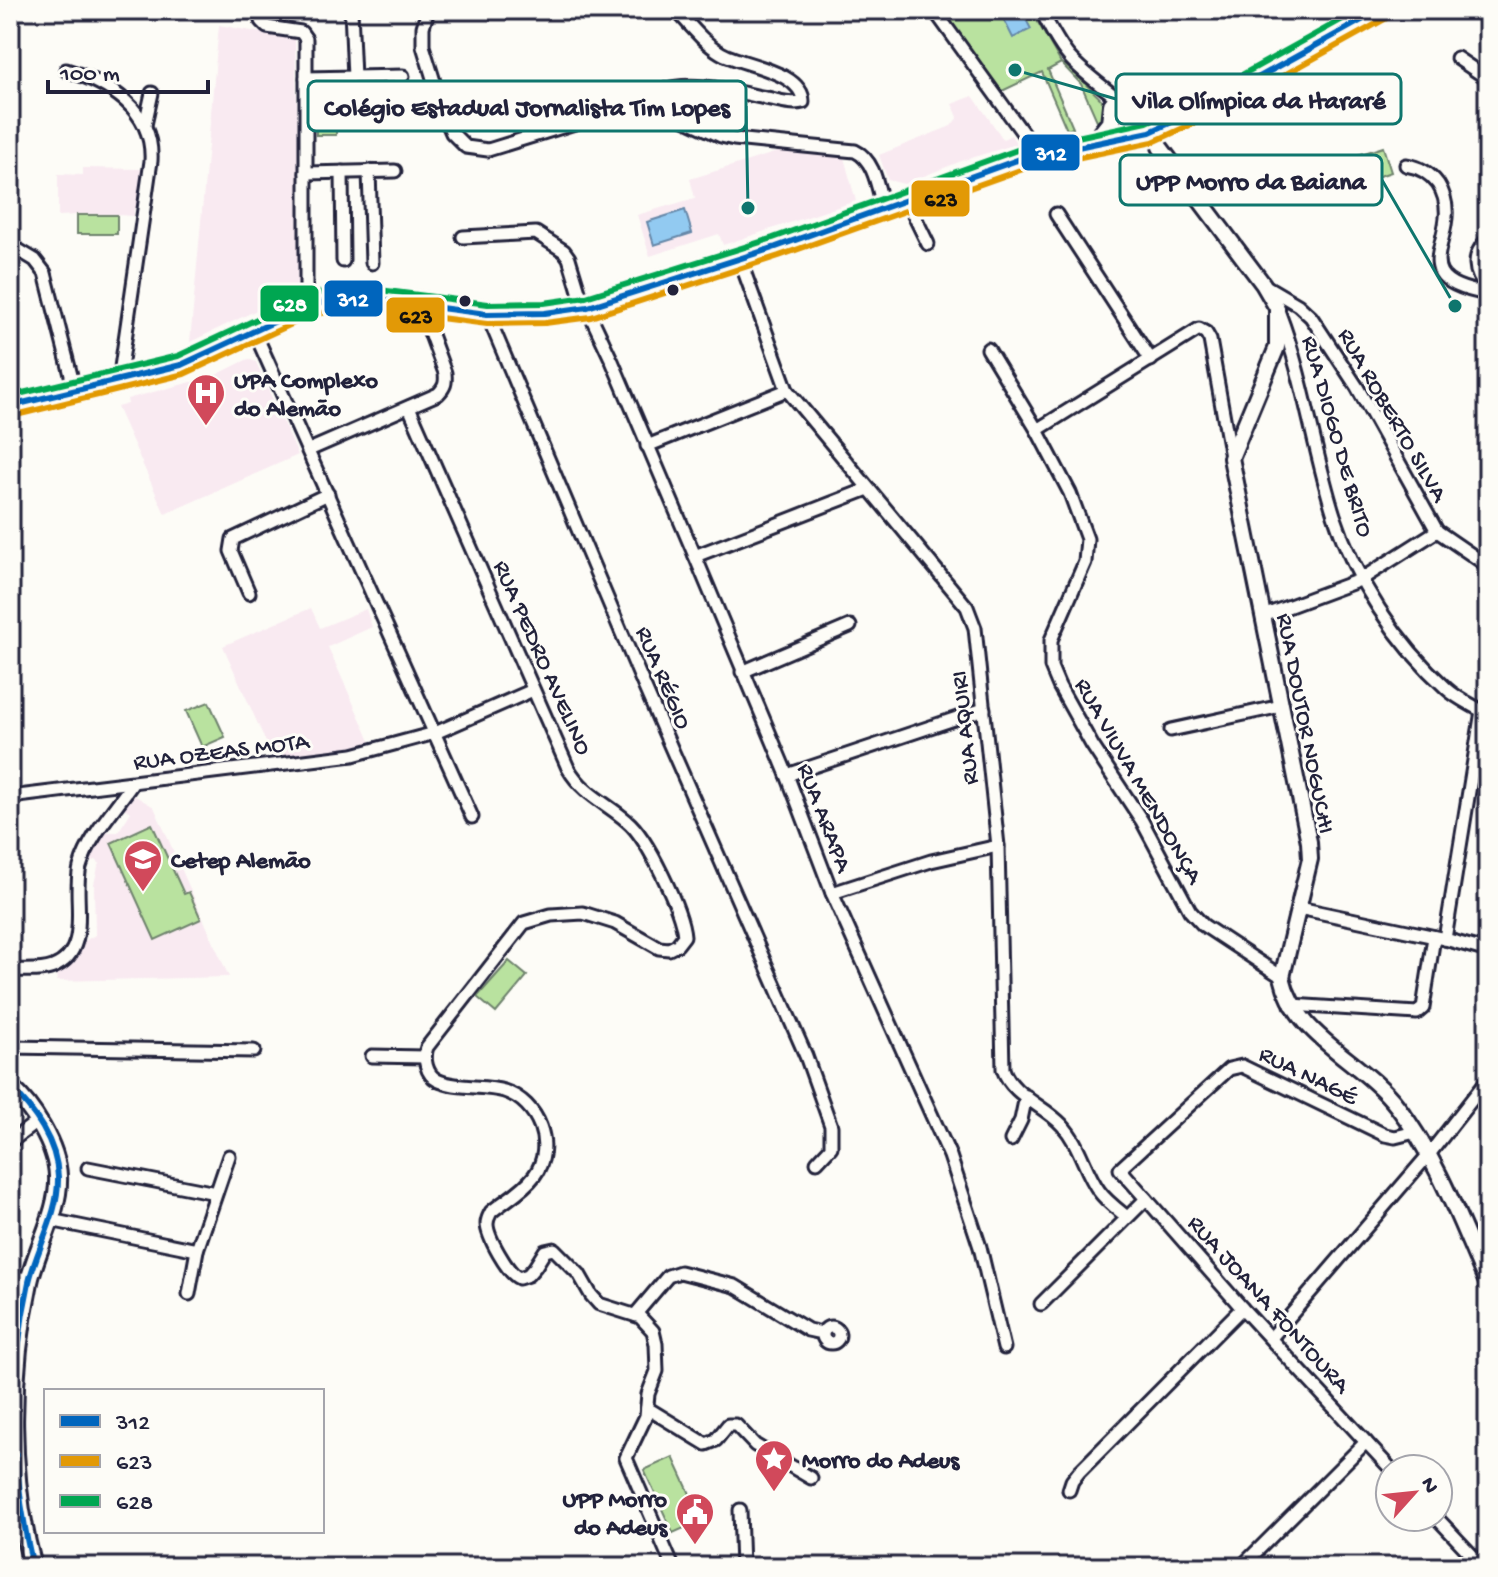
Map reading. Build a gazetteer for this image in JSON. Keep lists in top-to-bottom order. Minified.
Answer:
{"streets":{"street":["RUA ROBERTO SILVA","RUA DIOGO DE BRITO","RUA PEDRO AVELINO","RUA RÉGIO","RUA DOUTOR NOGUCHI","RUA AQUIRI","RUA OZEAS MOTA","RUA VIUVA MENDONÇA","RUA ARAPA","RUA NAGÉ","RUA JOANA FONTOURA"]},"crossings":[["RUA PEDRO AVELINO","RUA OZEAS MOTA"],["RUA DOUTOR NOGUCHI","RUA VIUVA MENDONÇA"],["RUA NAGÉ","RUA JOANA FONTOURA"]],"places":{"other":["Vila Olímpica da Itararé","Colégio Estadual Jornalista Tim Lopes","UPP Morro da Baiana"],"hospital":["UPA Complexo do Alemão"],"school or university":["Cetep Alemão"],"place":["Morro do Adeus"],"public building":["UPP Morro do Adeus"]},"lines":["transit line 312","transit line 628","transit line 623"],"legend":["312","623","628"],"scale_bar":"100 m","north":"top right"}
